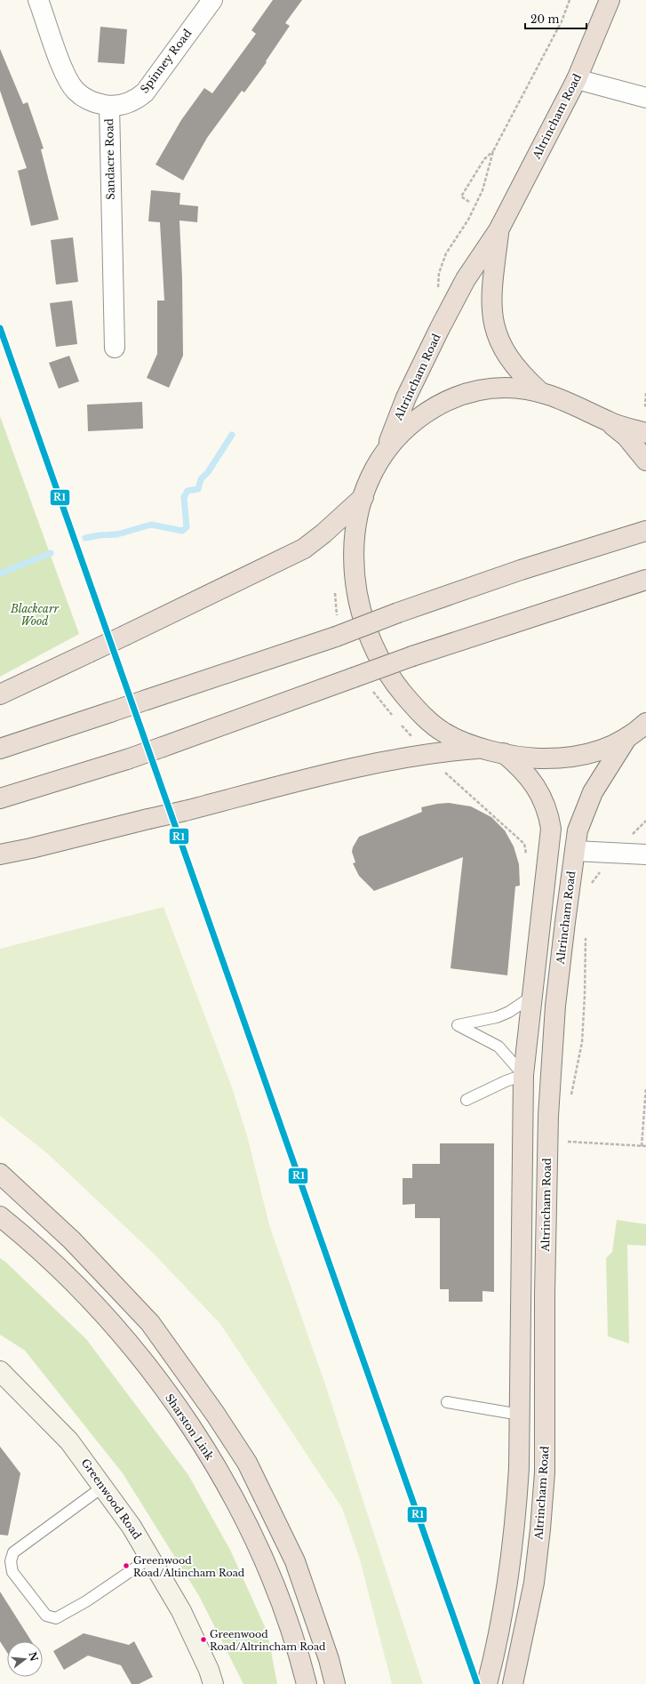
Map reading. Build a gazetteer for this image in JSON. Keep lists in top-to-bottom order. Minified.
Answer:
{"streets":{"highway":["Altrincham Road","Sharston Link"],"street":["Spinney Road","Sandacre Road","Greenwood Road"]},"crossings":[["Spinney Road","Sandacre Road"]],"parks":["Blackcarr Wood"],"places":["Greenwood Road/Altincham Road","Greenwood Road/Altrincham Road"],"lines":["transit line R1"],"scale_bar":"20 m","north":"right"}
